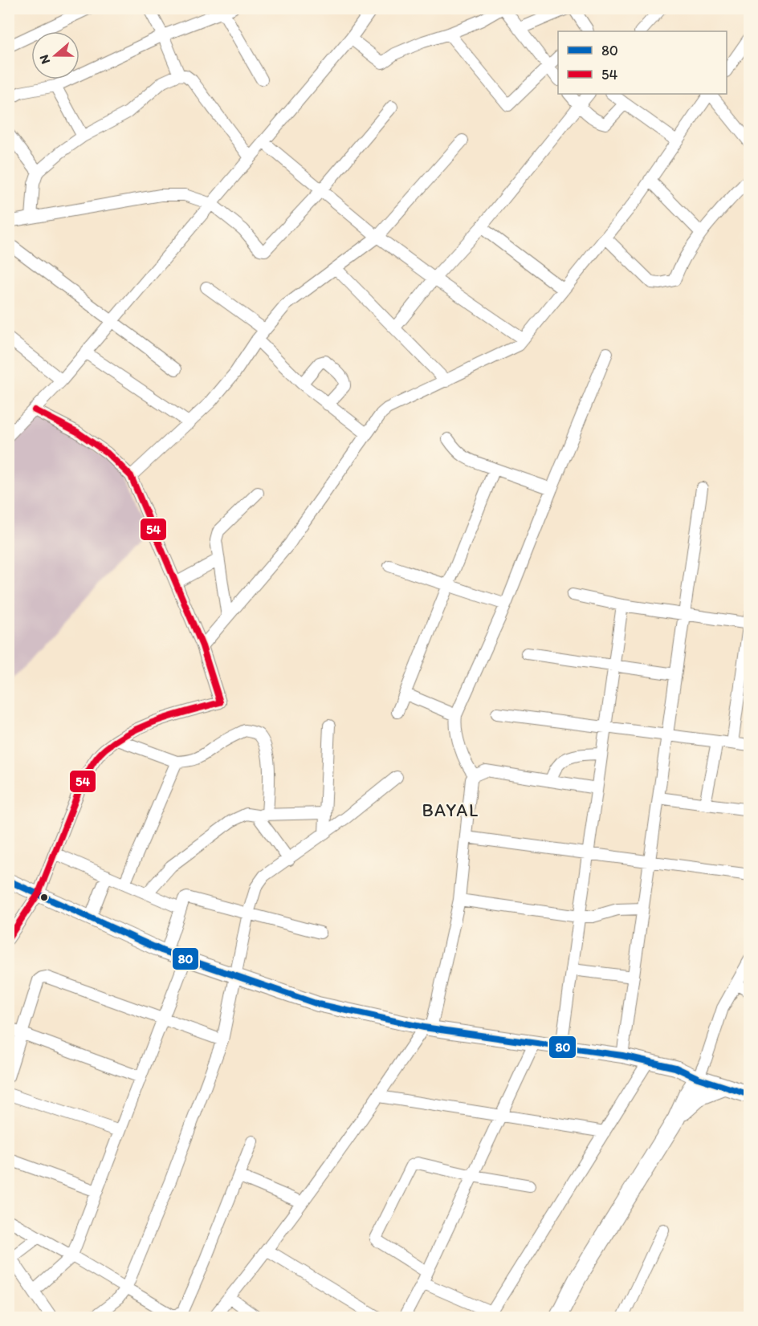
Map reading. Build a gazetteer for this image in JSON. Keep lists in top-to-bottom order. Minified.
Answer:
{"districts":["BAYAL"],"lines":["transit line 54","transit line 80"],"legend":["80","54"],"north":"left"}
